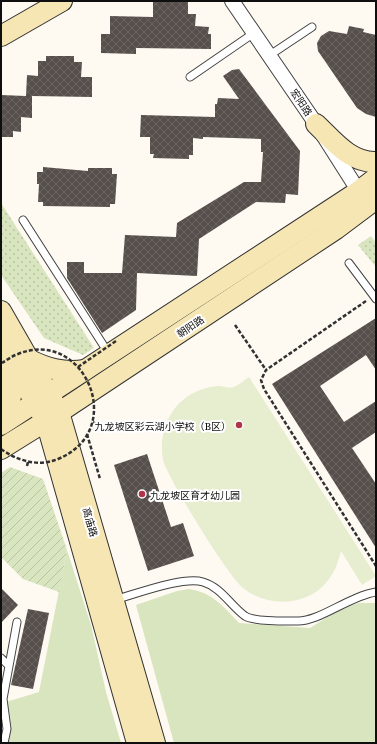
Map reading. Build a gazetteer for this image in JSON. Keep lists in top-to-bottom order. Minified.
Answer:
{"streets":{"main road":["朝阳路","高庙路"],"street":["宏阳路"]},"crossings":[["宏阳路","朝阳路"],["朝阳路","高庙路"]],"places":["九龙坡区彩云湖小学校（B区）","九龙坡区育才幼儿园"]}
